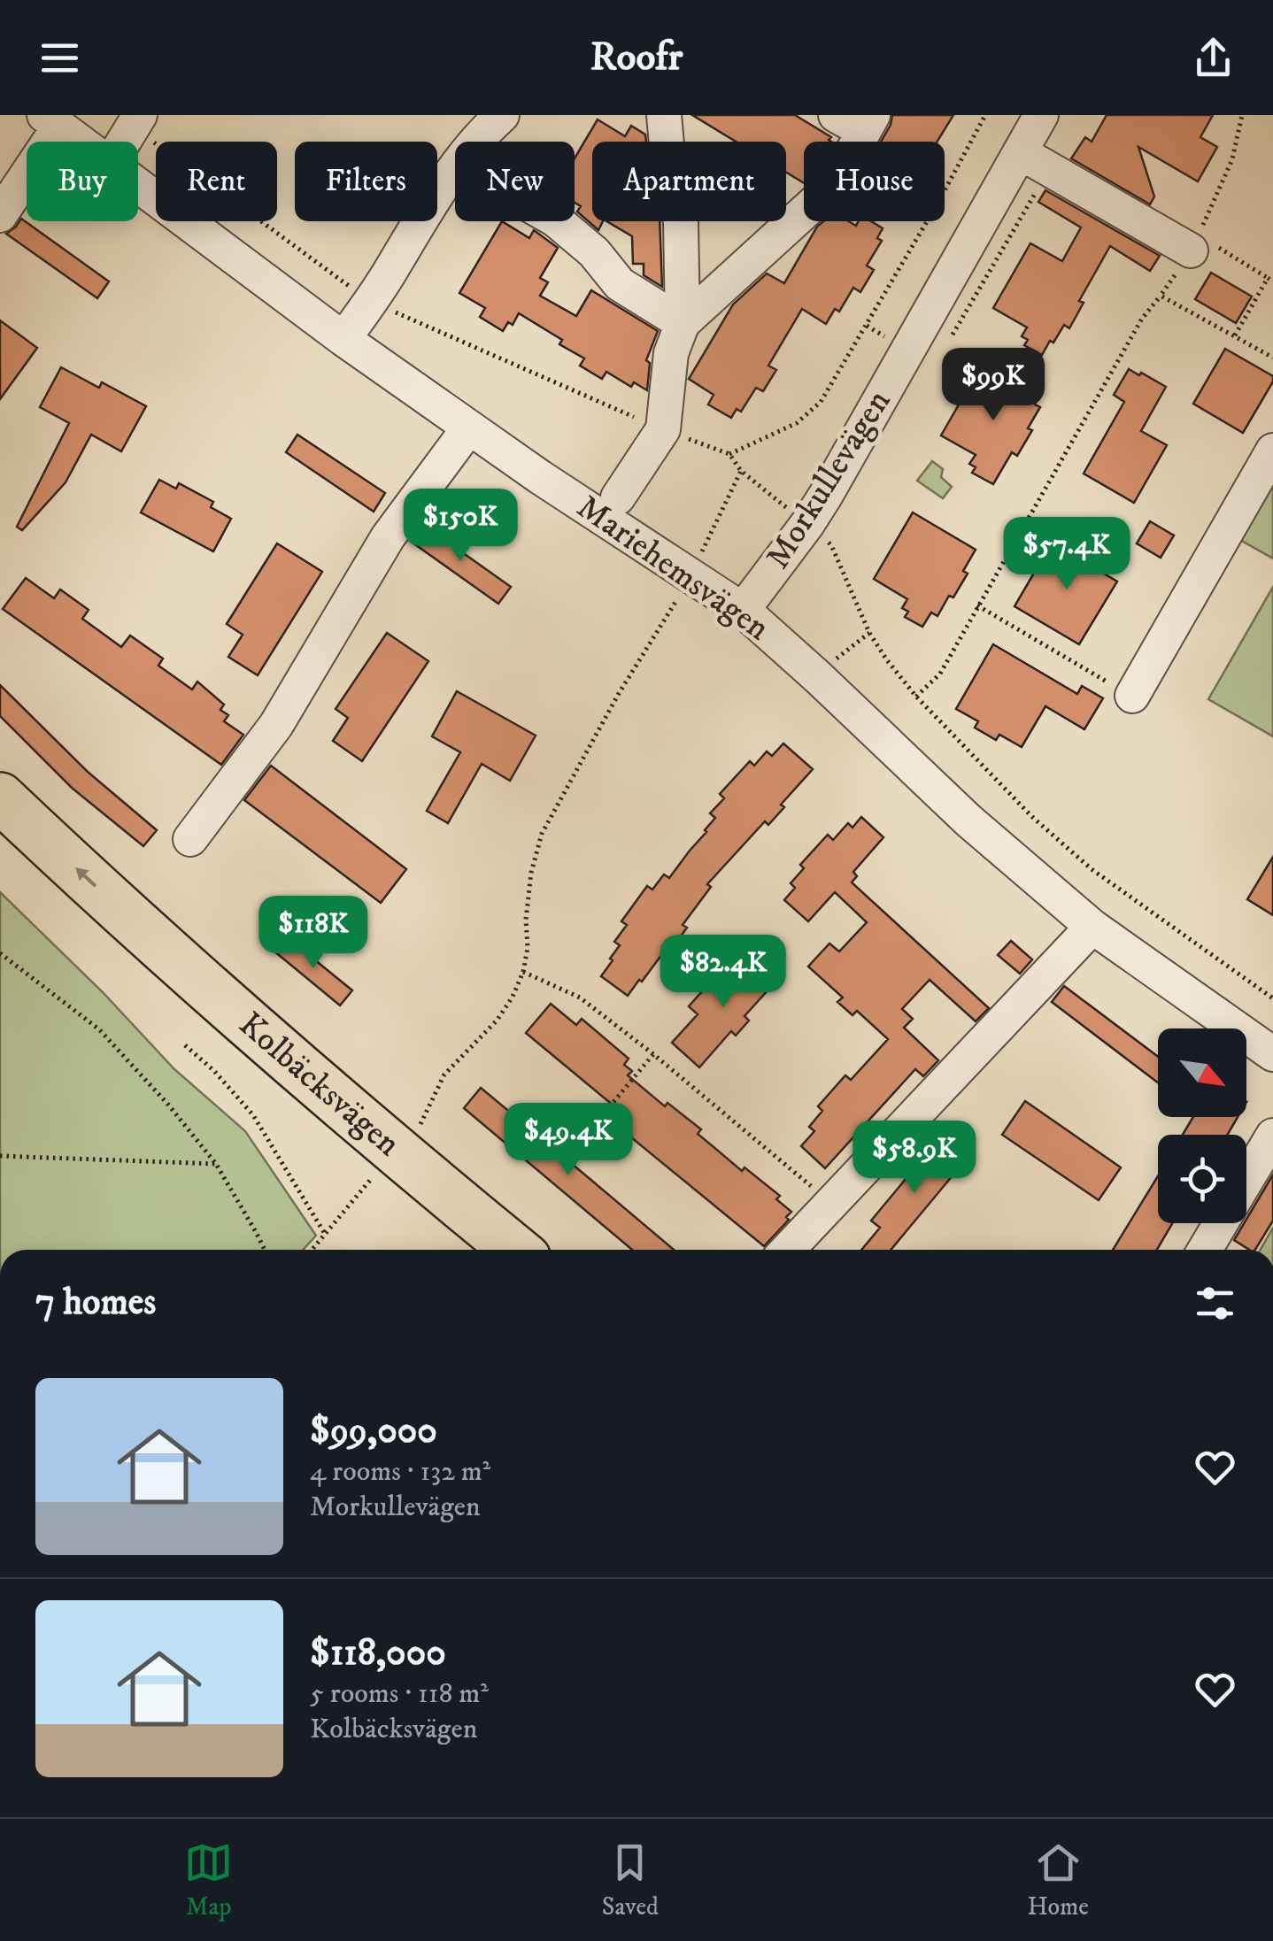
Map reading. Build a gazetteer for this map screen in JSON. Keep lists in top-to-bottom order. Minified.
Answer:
{"streets":{"highway":["Kolbäcksvägen"],"street":["Morkullevägen","Mariehemsvägen"]},"crossings":[["Morkullevägen","Mariehemsvägen"]],"north":"bottom right","page":{"header":"Roofr","chip":["Buy","Rent","Filters","New","Apartment","House"],"price":["$99K","$150K","$57.4K","$118K","$82.4K","$49.4K","$58.9K"],"heading":"7 homes","list":[{"name":"$99,000","note":"4 rooms · 132 m² · Morkullevägen"},{"name":"$118,000","note":"5 rooms · 118 m² · Kolbäcksvägen"}],"tabs":["Map","Saved","Home"]}}
